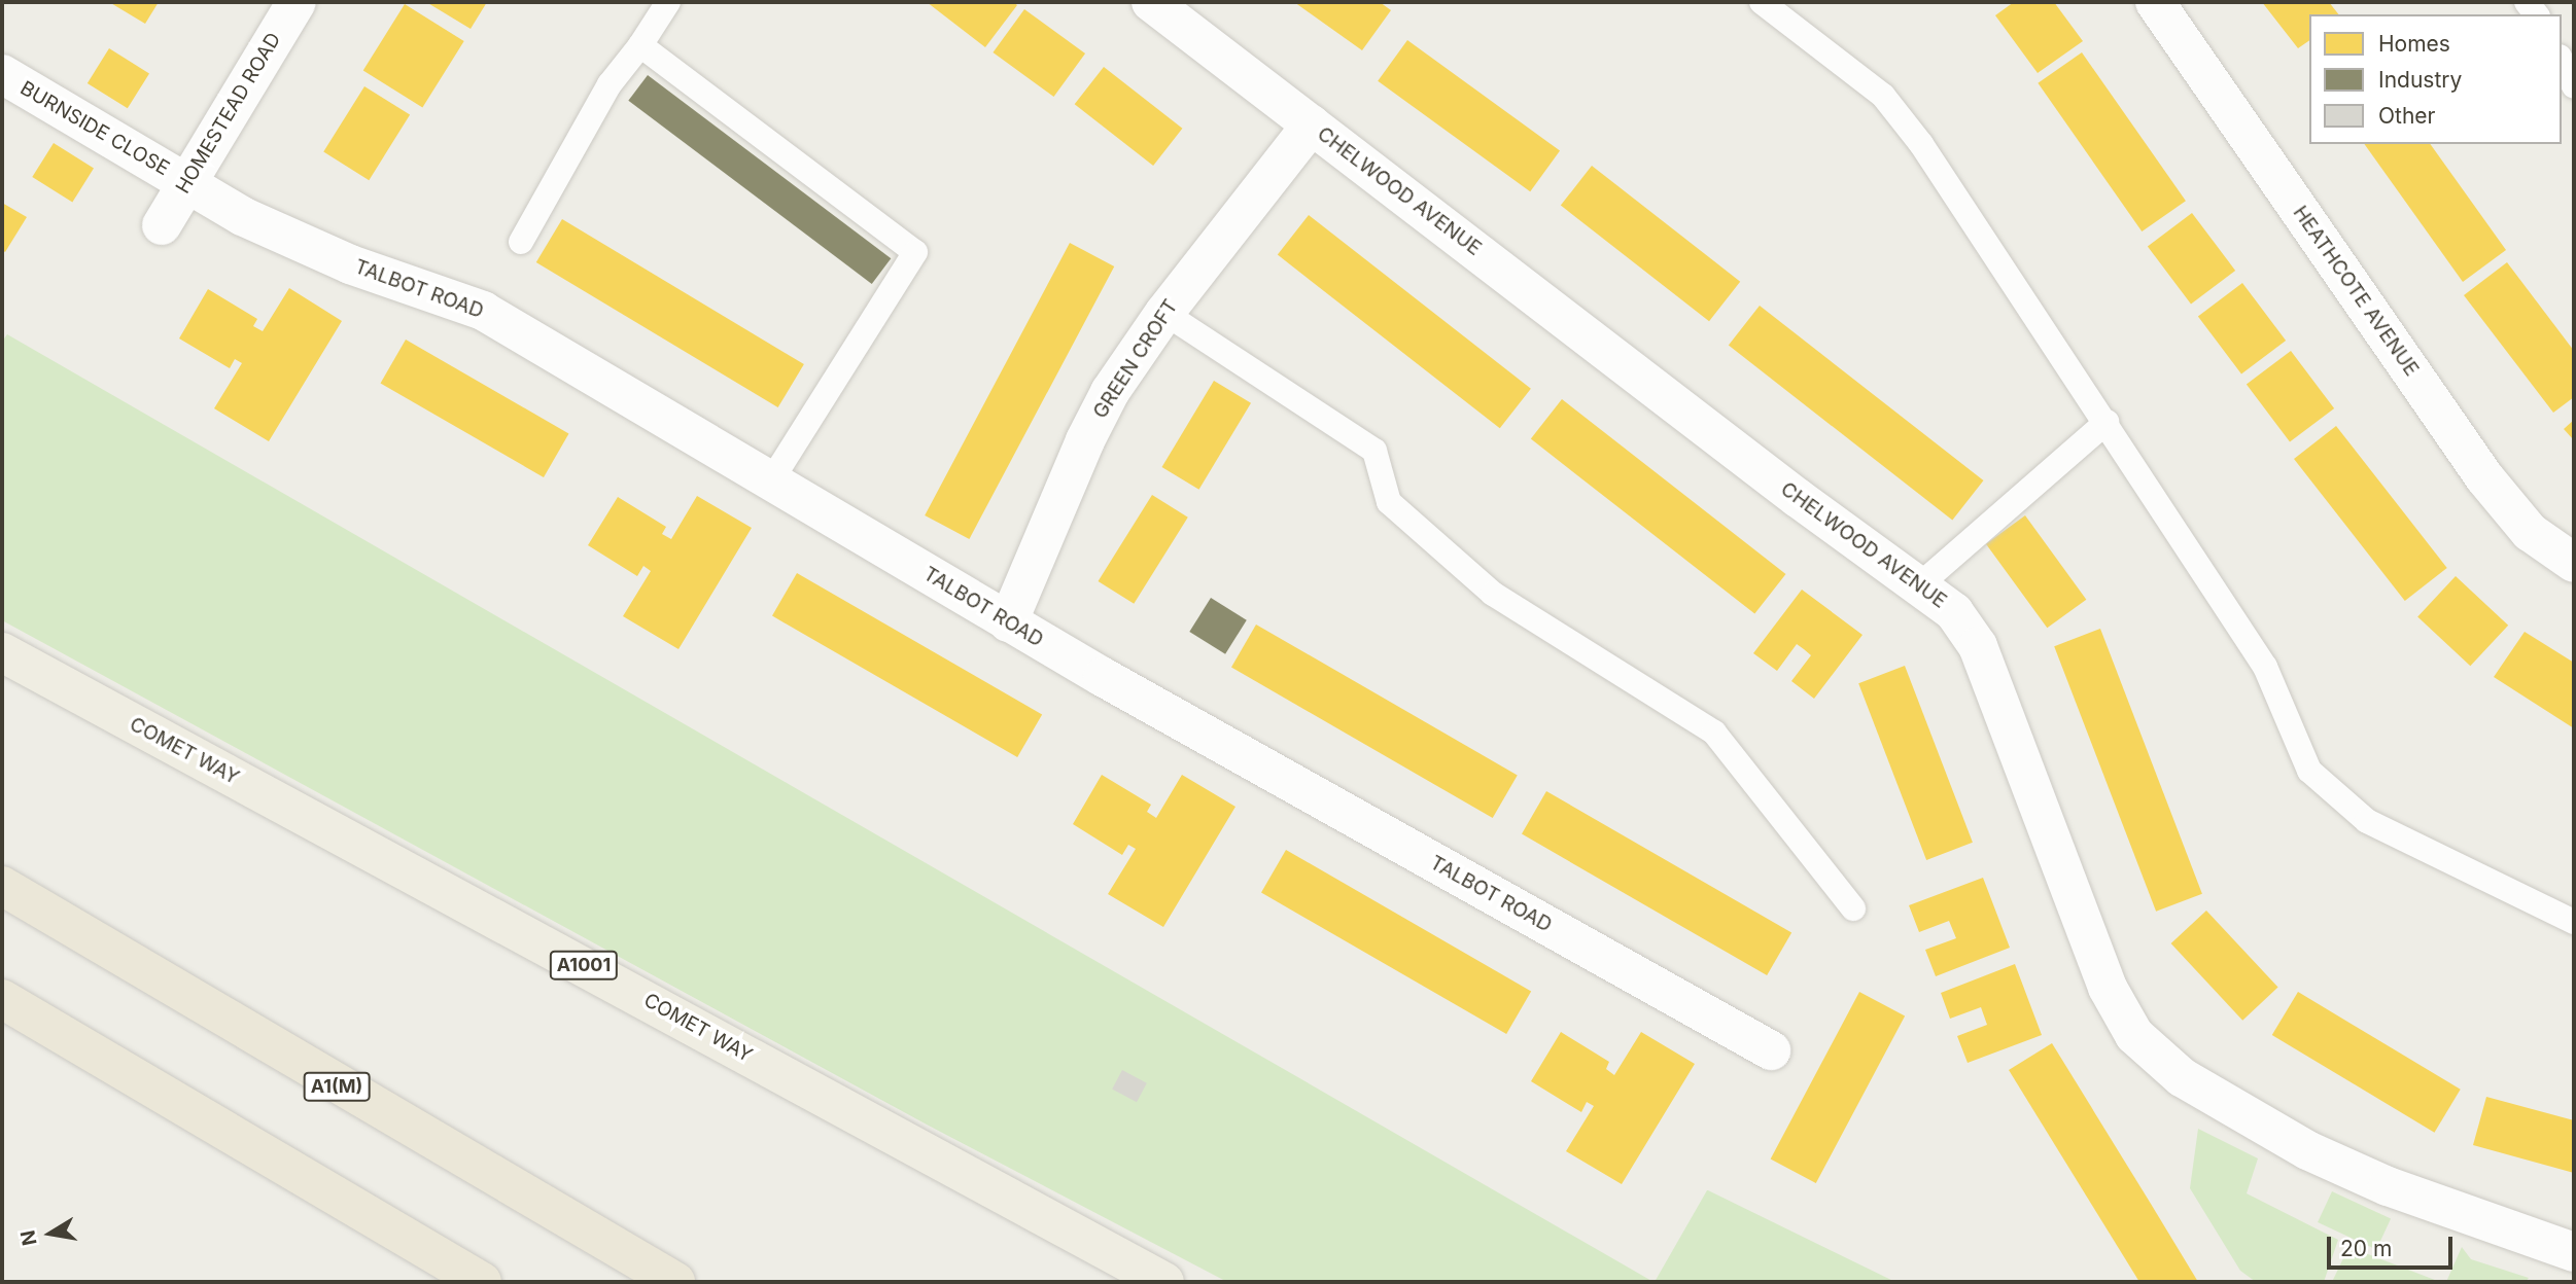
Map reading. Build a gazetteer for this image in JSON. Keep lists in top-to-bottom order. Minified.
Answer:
{"streets":{"highway":["A1(M)"],"main road":["COMET WAY","A1001"],"street":["HOMESTEAD ROAD","BURNSIDE CLOSE","CHELWOOD AVENUE","TALBOT ROAD","HEATHCOTE AVENUE","GREEN CROFT"]},"crossings":[["HOMESTEAD ROAD","BURNSIDE CLOSE"],["HOMESTEAD ROAD","TALBOT ROAD"],["BURNSIDE CLOSE","TALBOT ROAD"],["CHELWOOD AVENUE","GREEN CROFT"],["TALBOT ROAD","GREEN CROFT"]],"legend":["Homes","Industry","Other"],"scale_bar":"20 m","north":"left"}
